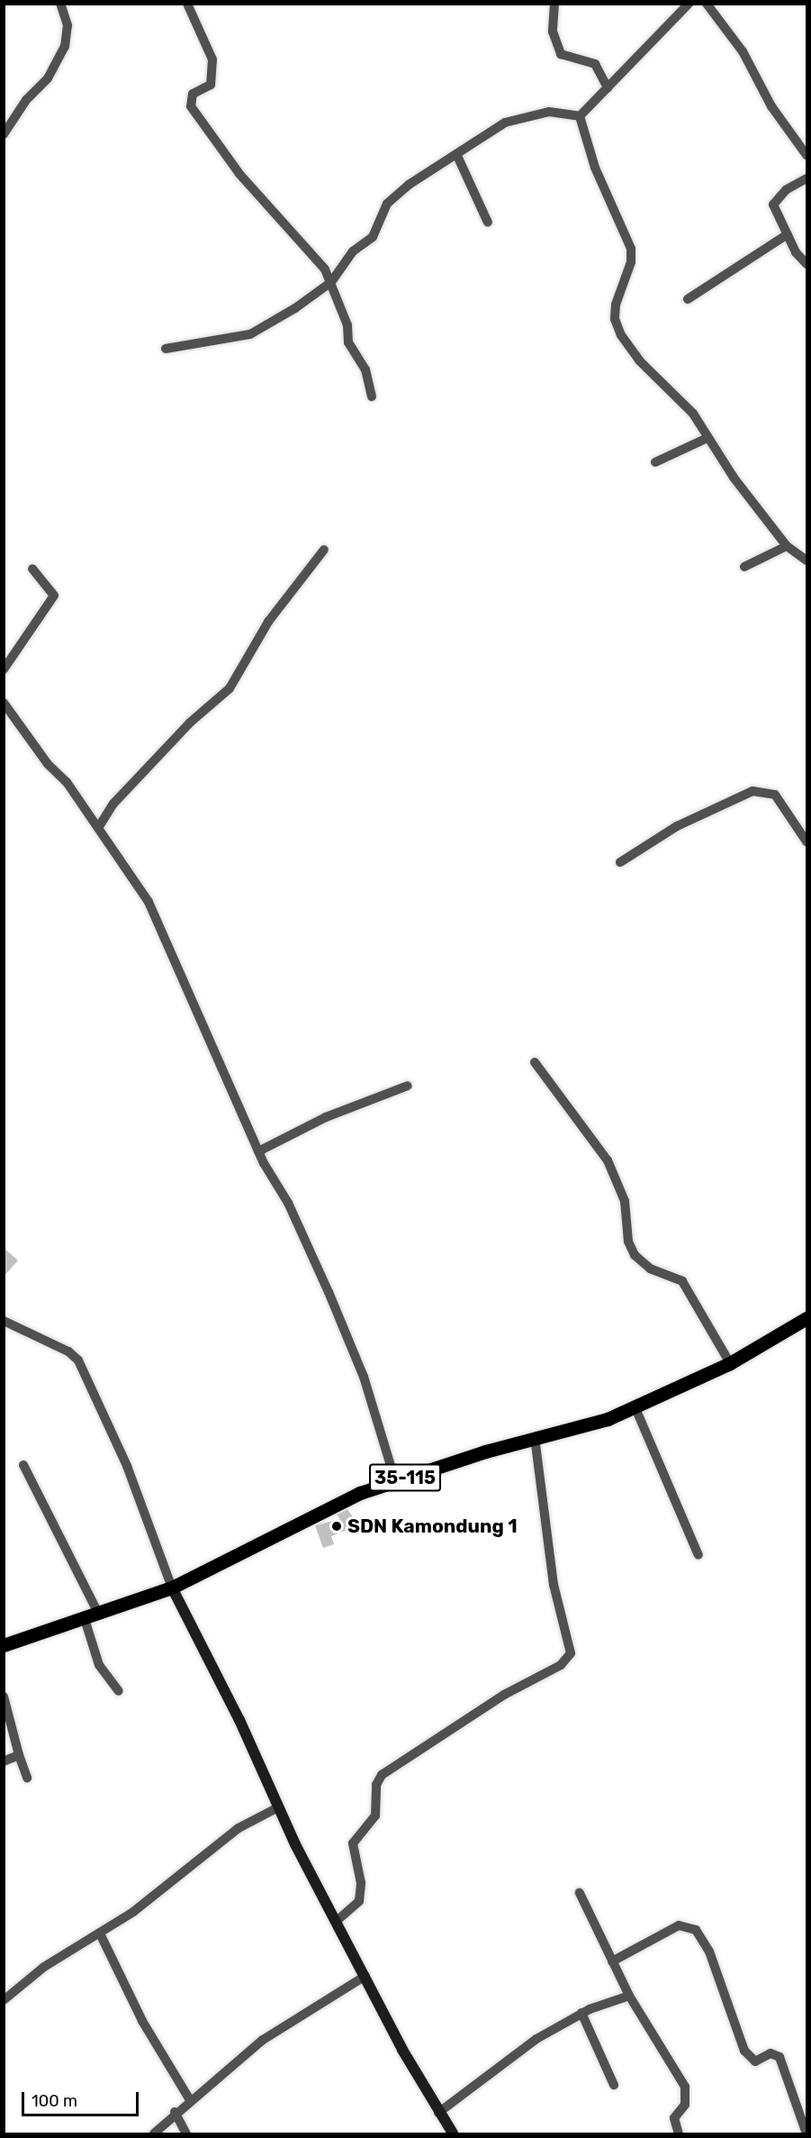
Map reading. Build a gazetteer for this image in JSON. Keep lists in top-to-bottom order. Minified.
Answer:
{"streets":{"main road":["35-115"]},"places":["SDN Kamondung 1"],"scale_bar":"100 m"}
